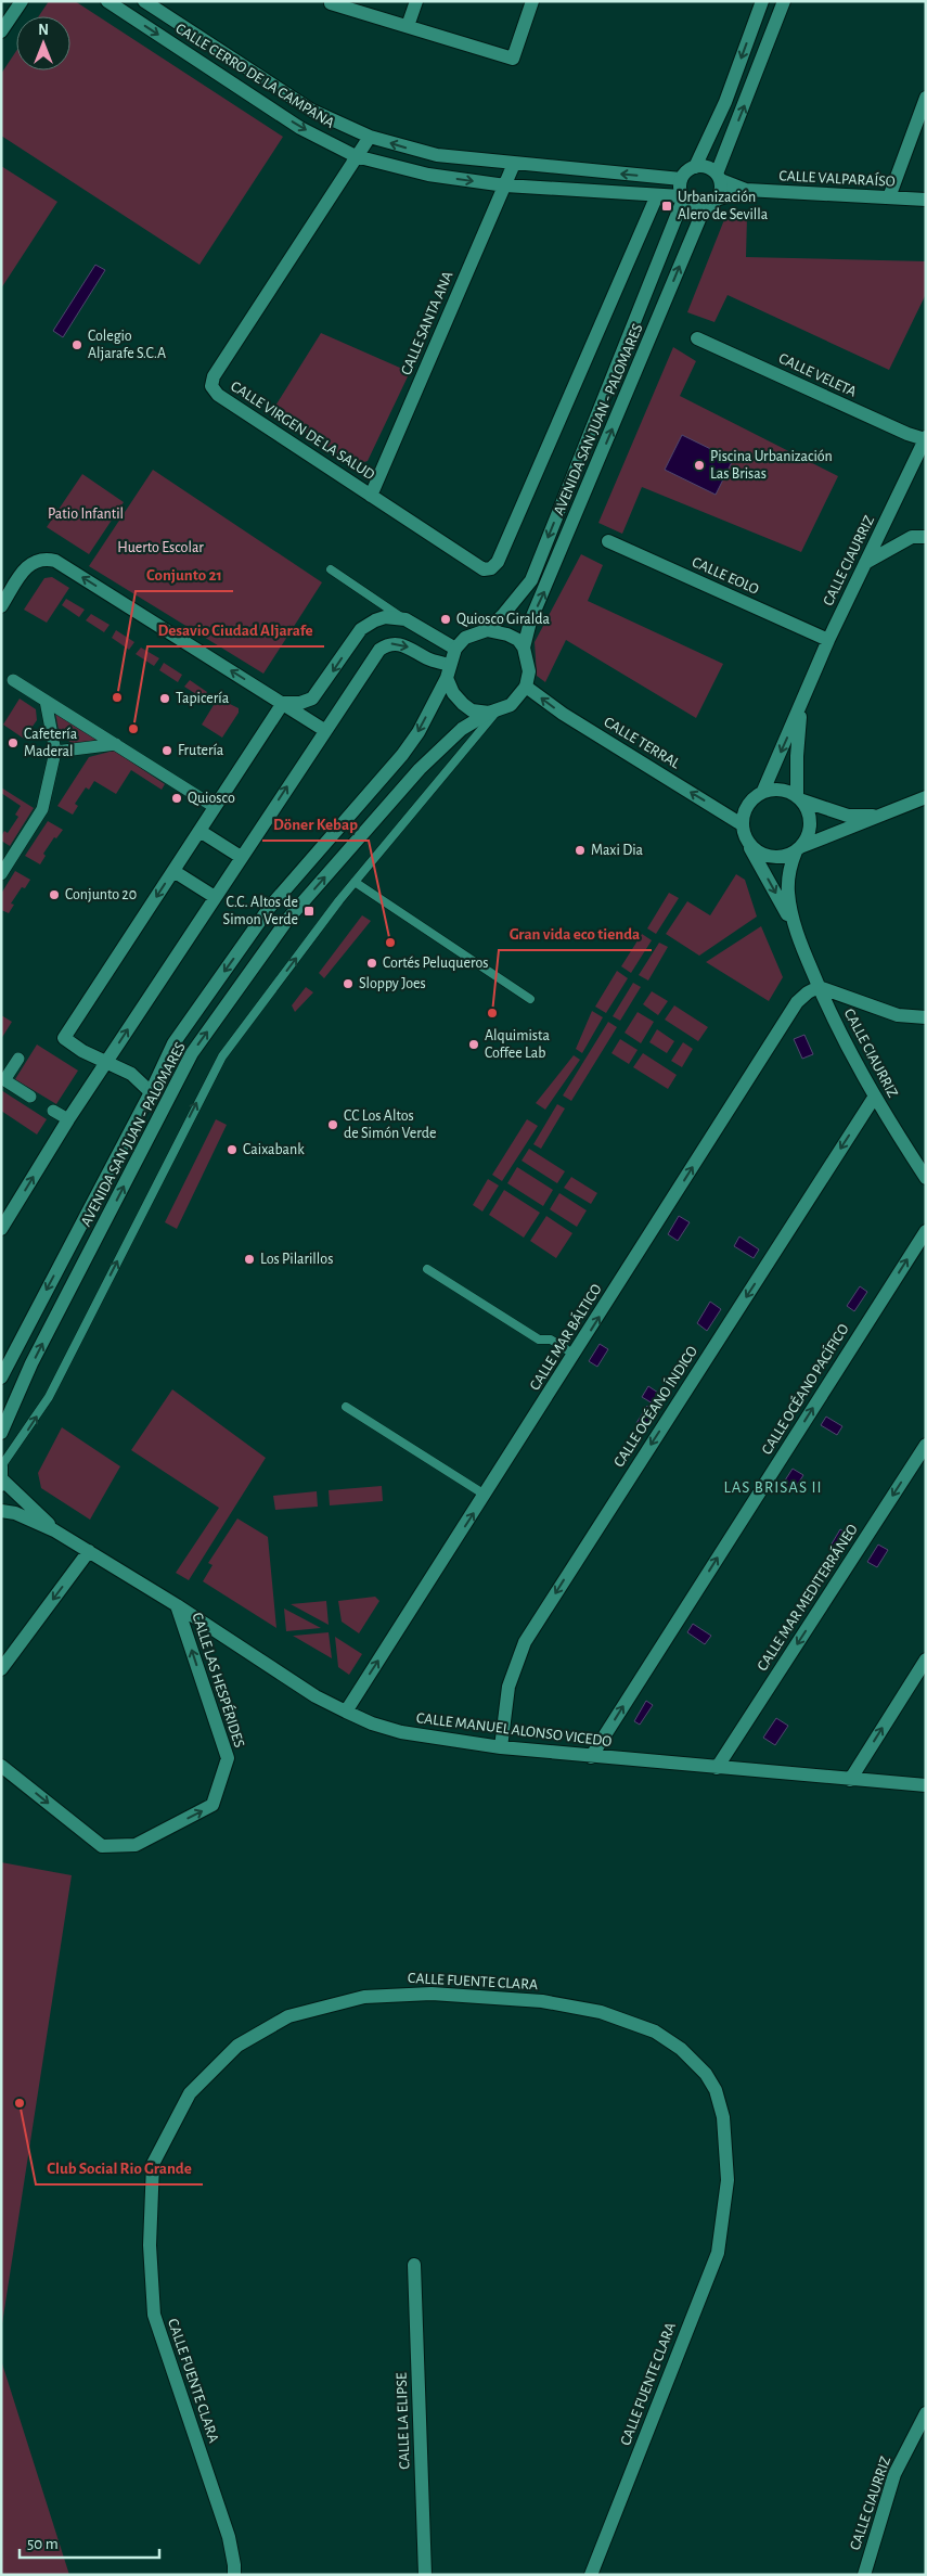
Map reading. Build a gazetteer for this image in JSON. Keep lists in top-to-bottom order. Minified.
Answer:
{"streets":{"street":["CALLE CERRO DE LA CAMPANA","CALLE VALPARAÍSO","CALLE SANTA ANA","CALLE VELETA","AVENIDA SAN JUAN - PALOMARES","CALLE VIRGEN DE LA SALUD","CALLE CIAURRIZ","CALLE EOLO","CALLE TERRAL","CALLE MAR BÁLTICO","CALLE OCÉANO PACÍFICO","CALLE OCÉANO ÍNDICO","CALLE MAR MEDITERRÁNEO","CALLE LAS HESPÉRIDES","CALLE MANUEL ALONSO VICEDO","CALLE FUENTE CLARA","CALLE LA ELIPSE"]},"crossings":[["CALLE CERRO DE LA CAMPANA","CALLE VALPARAÍSO"],["CALLE CERRO DE LA CAMPANA","CALLE SANTA ANA"],["CALLE CERRO DE LA CAMPANA","AVENIDA SAN JUAN - PALOMARES"],["CALLE CERRO DE LA CAMPANA","CALLE VIRGEN DE LA SALUD"],["CALLE VALPARAÍSO","AVENIDA SAN JUAN - PALOMARES"],["CALLE SANTA ANA","CALLE VIRGEN DE LA SALUD"],["CALLE VELETA","CALLE CIAURRIZ"],["AVENIDA SAN JUAN - PALOMARES","CALLE TERRAL"],["CALLE CIAURRIZ","CALLE EOLO"],["CALLE CIAURRIZ","CALLE TERRAL"],["CALLE CIAURRIZ","CALLE MAR BÁLTICO"],["CALLE CIAURRIZ","CALLE OCÉANO ÍNDICO"],["CALLE MAR BÁLTICO","CALLE MANUEL ALONSO VICEDO"],["CALLE OCÉANO PACÍFICO","CALLE MANUEL ALONSO VICEDO"],["CALLE OCÉANO ÍNDICO","CALLE MANUEL ALONSO VICEDO"],["CALLE MAR MEDITERRÁNEO","CALLE MANUEL ALONSO VICEDO"],["CALLE LAS HESPÉRIDES","CALLE MANUEL ALONSO VICEDO"]],"one_way":["CALLE TERRAL","CALLE MAR BÁLTICO","CALLE OCÉANO PACÍFICO","CALLE OCÉANO ÍNDICO"],"districts":["LAS BRISAS II"],"parks":["Patio Infantil","Huerto Escolar"],"places":{"transit":["Urbanización Alero de Sevilla","C.C. Altos de Simon Verde"],"other":["Colegio Aljarafe S.C.A","Piscina Urbanización Las Brisas","Quiosco Giralda","Conjunto 21","Tapicería","Desavio Ciudad Aljarafe","Cafetería Maderal","Frutería","Quiosco","Maxi Dia","Conjunto 20","Döner Kebap","Cortés Peluqueros","Sloppy Joes","Gran vida eco tienda","Alquimista Coffee Lab","CC Los Altos de Simón Verde","Caixabank","Los Pilarillos","Club Social Rio Grande"]},"scale_bar":"50 m","north":"top"}
